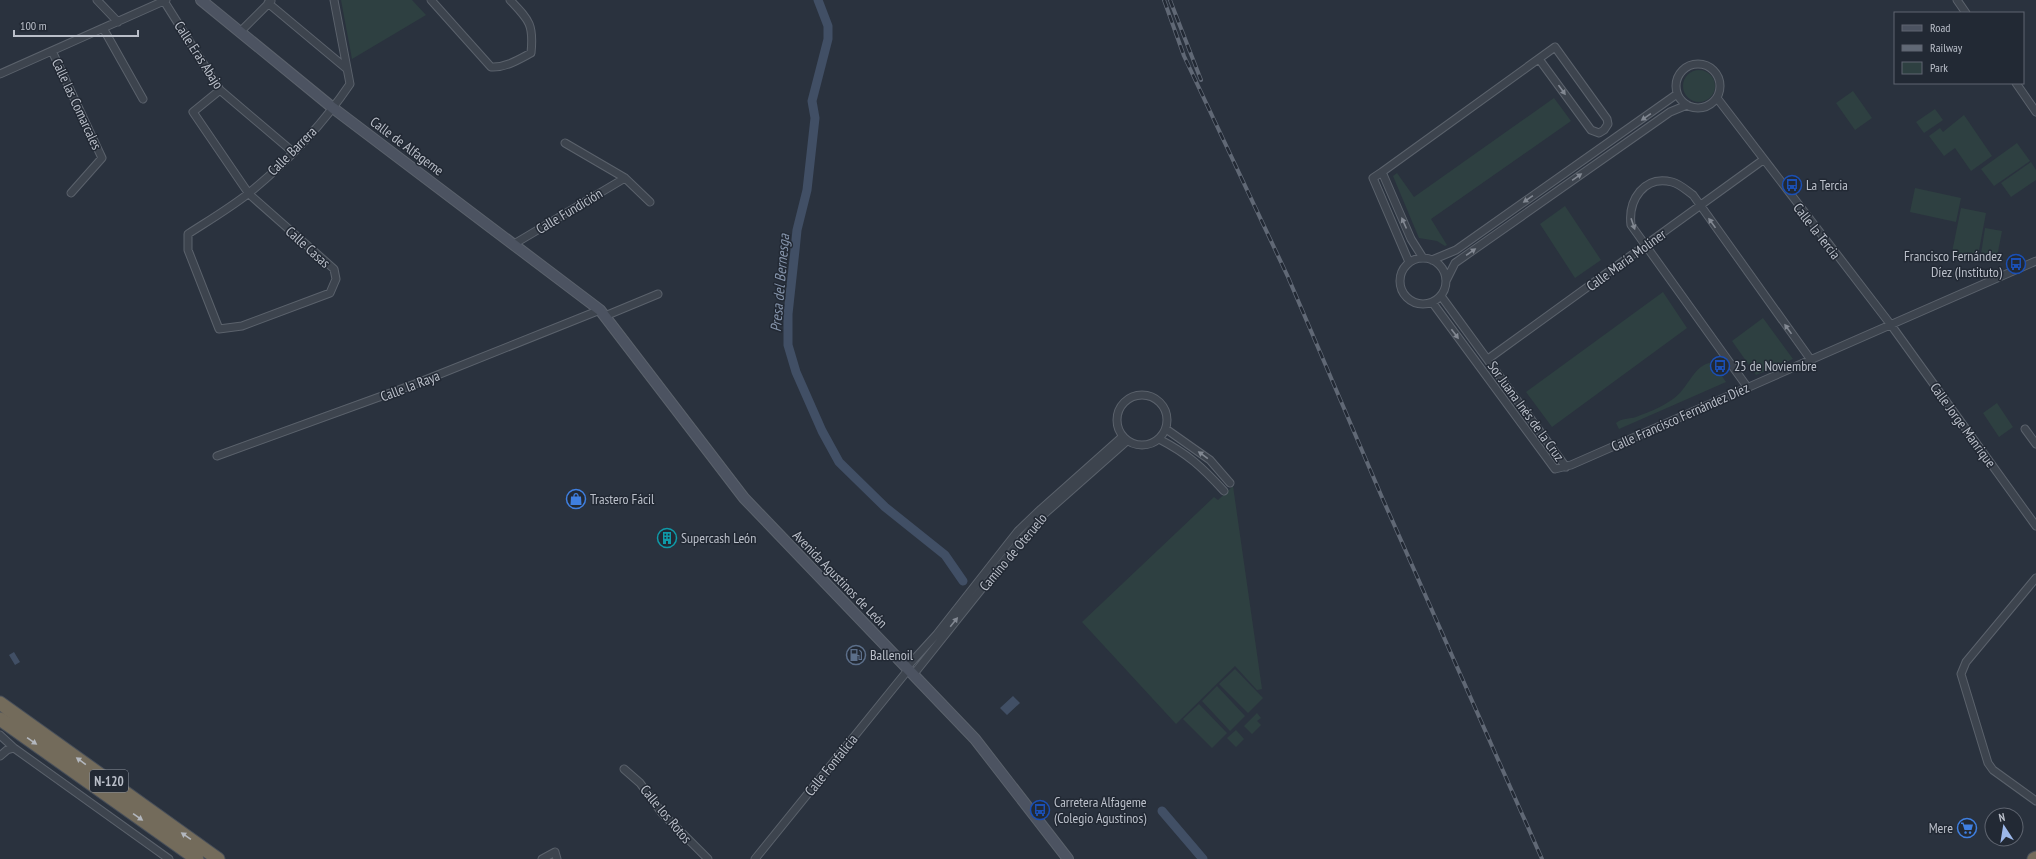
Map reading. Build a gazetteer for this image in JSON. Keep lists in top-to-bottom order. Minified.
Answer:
{"streets":{"highway":["N-120"],"street":["Calle Eras Abajo","Calle las Comarcales","Calle de Alfageme","Calle Barrera","Calle Fundición","Calle la Tercia","Calle Casas","Calle María Moliner","Calle la Raya","Sor Juana Inés de la Cruz","Calle Francisco Fernández Díez","Calle Jorge Manrique","Camino de Oteruelo","Avenida Agustinos de León","Calle Fonfalicia","Calle los Rotos"]},"crossings":[["Calle Eras Abajo","Calle Barrera"],["Calle Eras Abajo","Calle Casas"],["Calle de Alfageme","Calle Barrera"],["Calle de Alfageme","Calle Fundición"],["Calle de Alfageme","Calle la Raya"],["Calle de Alfageme","Avenida Agustinos de León"],["Calle Barrera","Calle Casas"],["Calle la Tercia","Calle María Moliner"],["Calle la Tercia","Calle Francisco Fernández Díez"],["Calle la Tercia","Calle Jorge Manrique"],["Calle María Moliner","Sor Juana Inés de la Cruz"],["Calle la Raya","Avenida Agustinos de León"],["Sor Juana Inés de la Cruz","Calle Francisco Fernández Díez"],["Calle Francisco Fernández Díez","Calle Jorge Manrique"],["Camino de Oteruelo","Avenida Agustinos de León"],["Camino de Oteruelo","Calle Fonfalicia"],["Avenida Agustinos de León","Calle Fonfalicia"]],"water":["Presa del Bernesga"],"places":{"bus stop":["La Tercia","Francisco Fernández Díez (Instituto)","25 de Noviembre","Carretera Alfageme (Colegio Agustinos)"],"shop":["Trastero Fácil"],"building":["Supercash León"],"fuel station":["Ballenoil"],"supermarket":["Mere"]},"legend":["Road","Railway","Park"],"scale_bar":"100 m","north":"top"}
